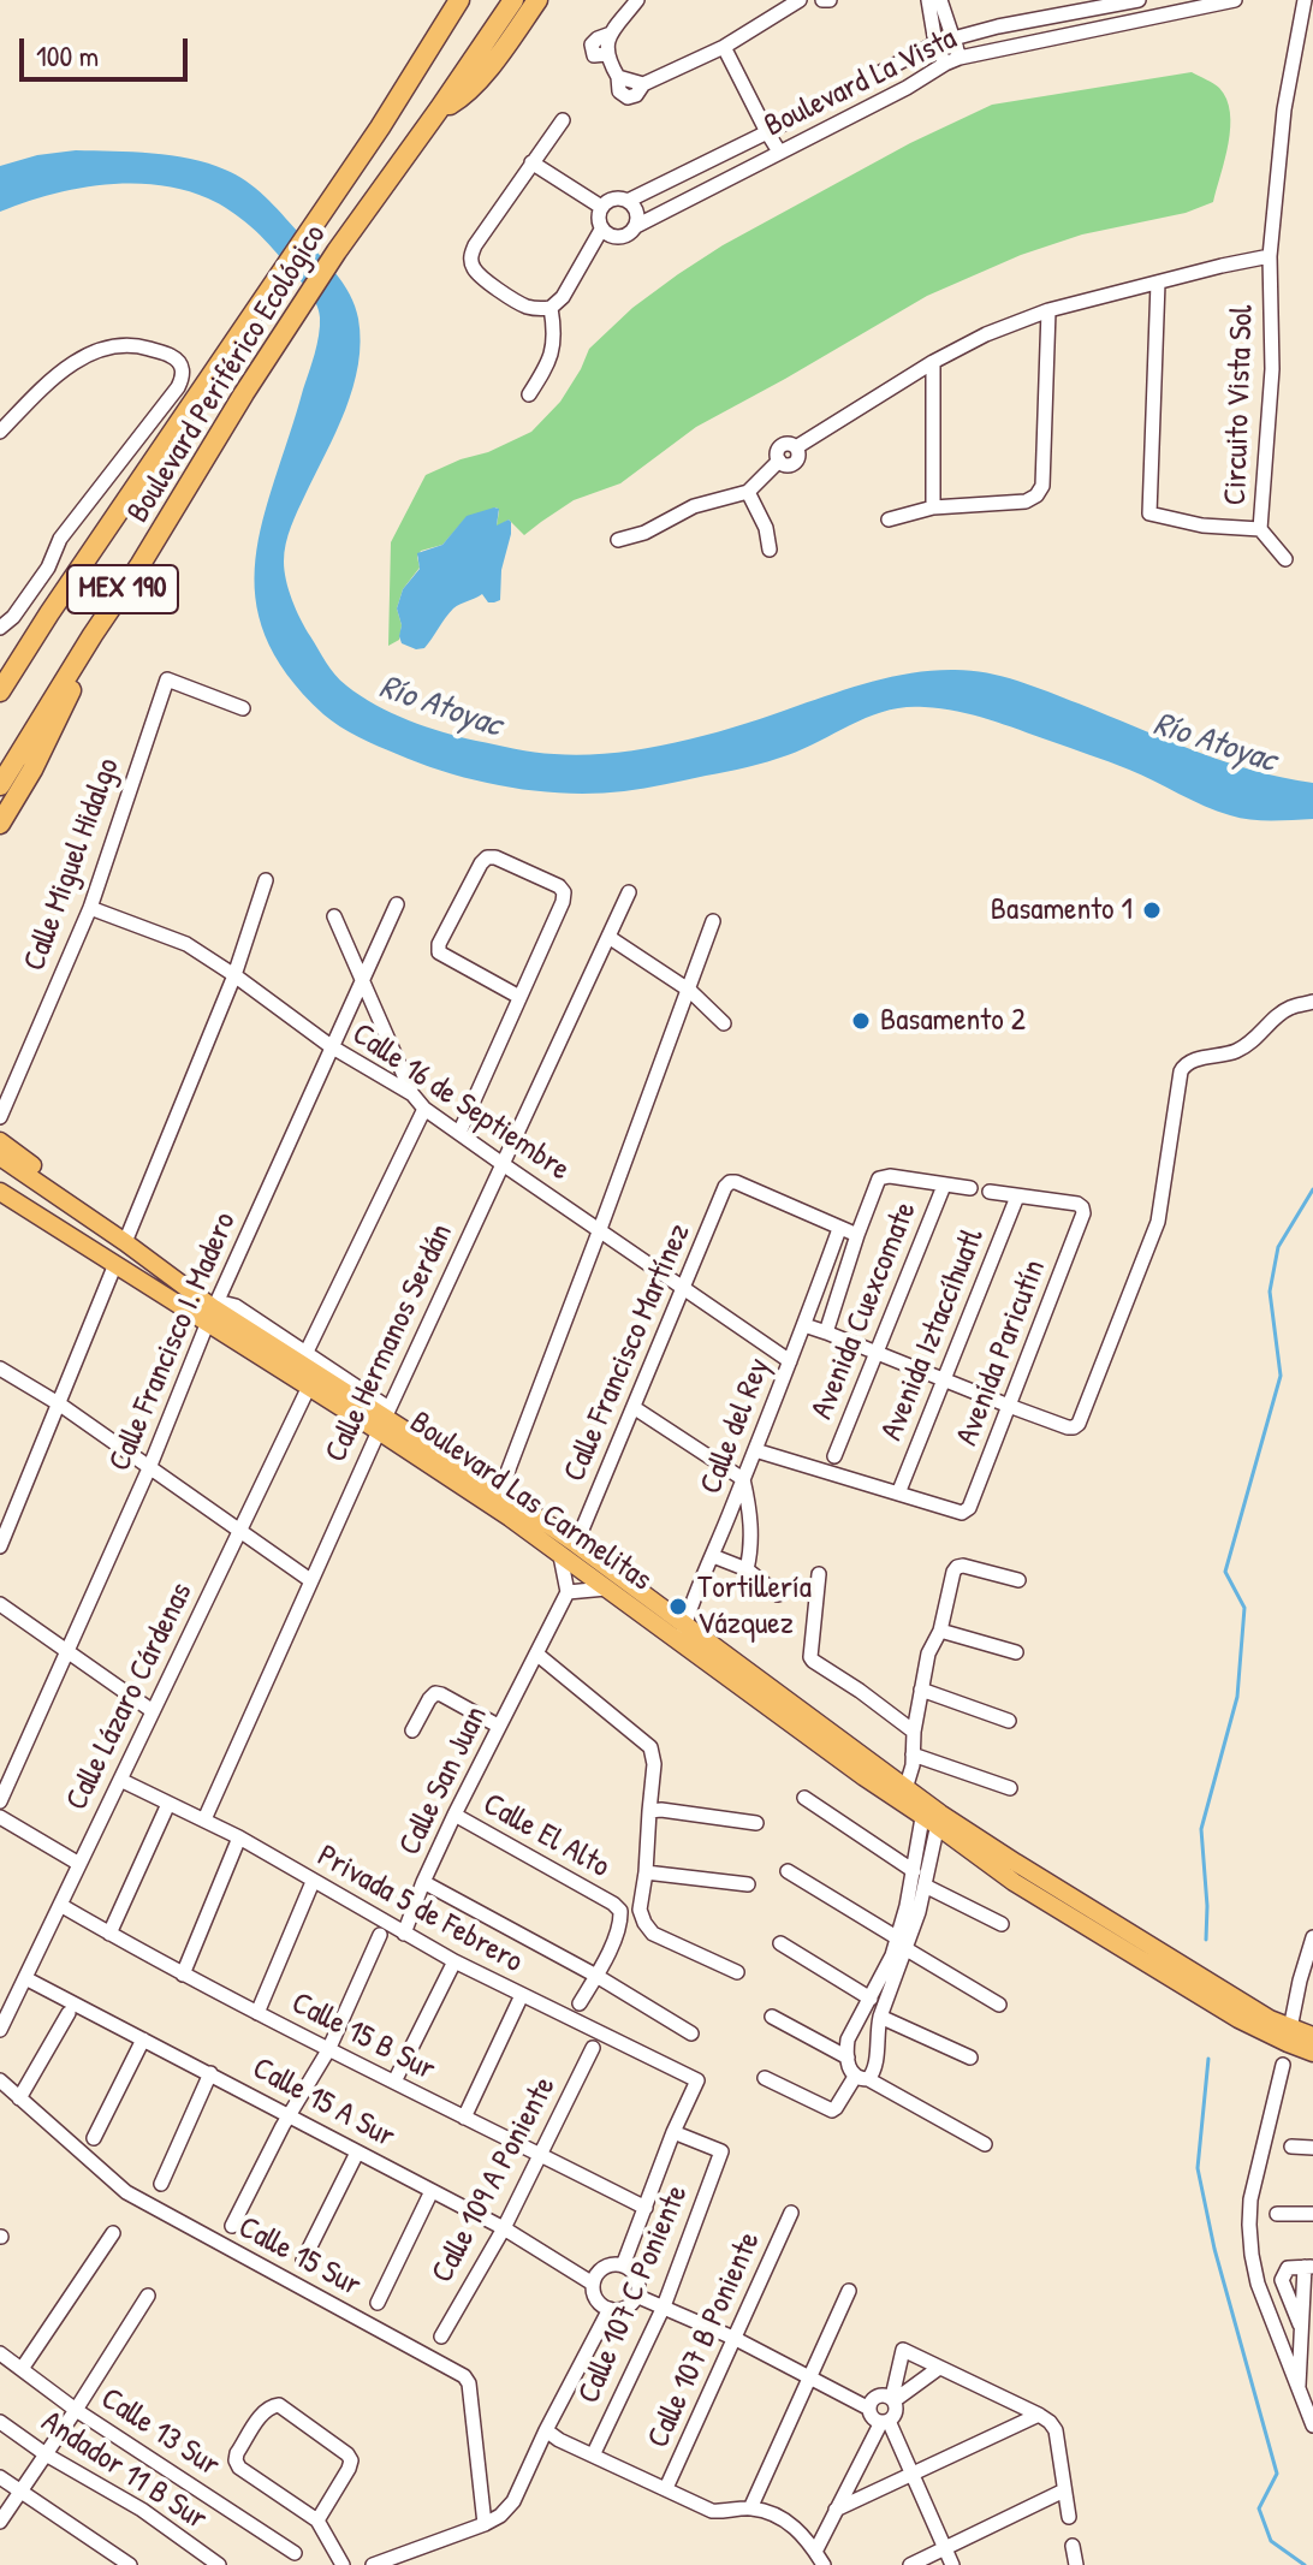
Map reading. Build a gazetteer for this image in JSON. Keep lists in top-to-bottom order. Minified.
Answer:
{"streets":{"highway":["Boulevard Periférico Ecológico","MEX 190"],"main road":["Boulevard Las Carmelitas"],"street":["Boulevard La Vista","Circuito Vista Sol","Calle Miguel Hidalgo","Calle 16 de Septiembre","Avenida Cuexcomate","Avenida Iztaccíhuatl","Calle Francisco I. Madero","Calle Hermanos Serdán","Calle Francisco Martínez","Avenida Paricutín","Calle del Rey","Calle Lázaro Cárdenas","Calle San Juan","Calle El Alto","Privada 5 de Febrero","Calle 15 B Sur","Calle 15 A Sur","Calle 109 A Poniente","Calle 15 Sur","Calle 107 C Poniente","Calle 107 B Poniente","Calle 13 Sur","Andador 11 B Sur"]},"crossings":[["Calle Miguel Hidalgo","Calle 16 de Septiembre"],["Calle 16 de Septiembre","Calle Francisco I. Madero"],["Calle 16 de Septiembre","Calle Hermanos Serdán"],["Calle 16 de Septiembre","Calle Francisco Martínez"],["Calle 16 de Septiembre","Calle del Rey"],["Avenida Iztaccíhuatl","Avenida Paricutín"],["Calle Francisco I. Madero","Boulevard Las Carmelitas"],["Calle Hermanos Serdán","Boulevard Las Carmelitas"],["Calle Hermanos Serdán","Privada 5 de Febrero"],["Calle Francisco Martínez","Calle del Rey"],["Calle Francisco Martínez","Boulevard Las Carmelitas"],["Calle del Rey","Boulevard Las Carmelitas"],["Boulevard Las Carmelitas","Calle Lázaro Cárdenas"],["Calle Lázaro Cárdenas","Privada 5 de Febrero"],["Calle Lázaro Cárdenas","Calle 15 B Sur"],["Calle Lázaro Cárdenas","Calle 15 A Sur"],["Calle San Juan","Calle El Alto"],["Calle San Juan","Privada 5 de Febrero"],["Privada 5 de Febrero","Calle 107 C Poniente"],["Calle 15 B Sur","Calle 109 A Poniente"],["Calle 15 A Sur","Calle 109 A Poniente"]],"water":["Río Atoyac"],"places":["Basamento 1","Basamento 2","Tortillería Vázquez"],"scale_bar":"100 m"}
